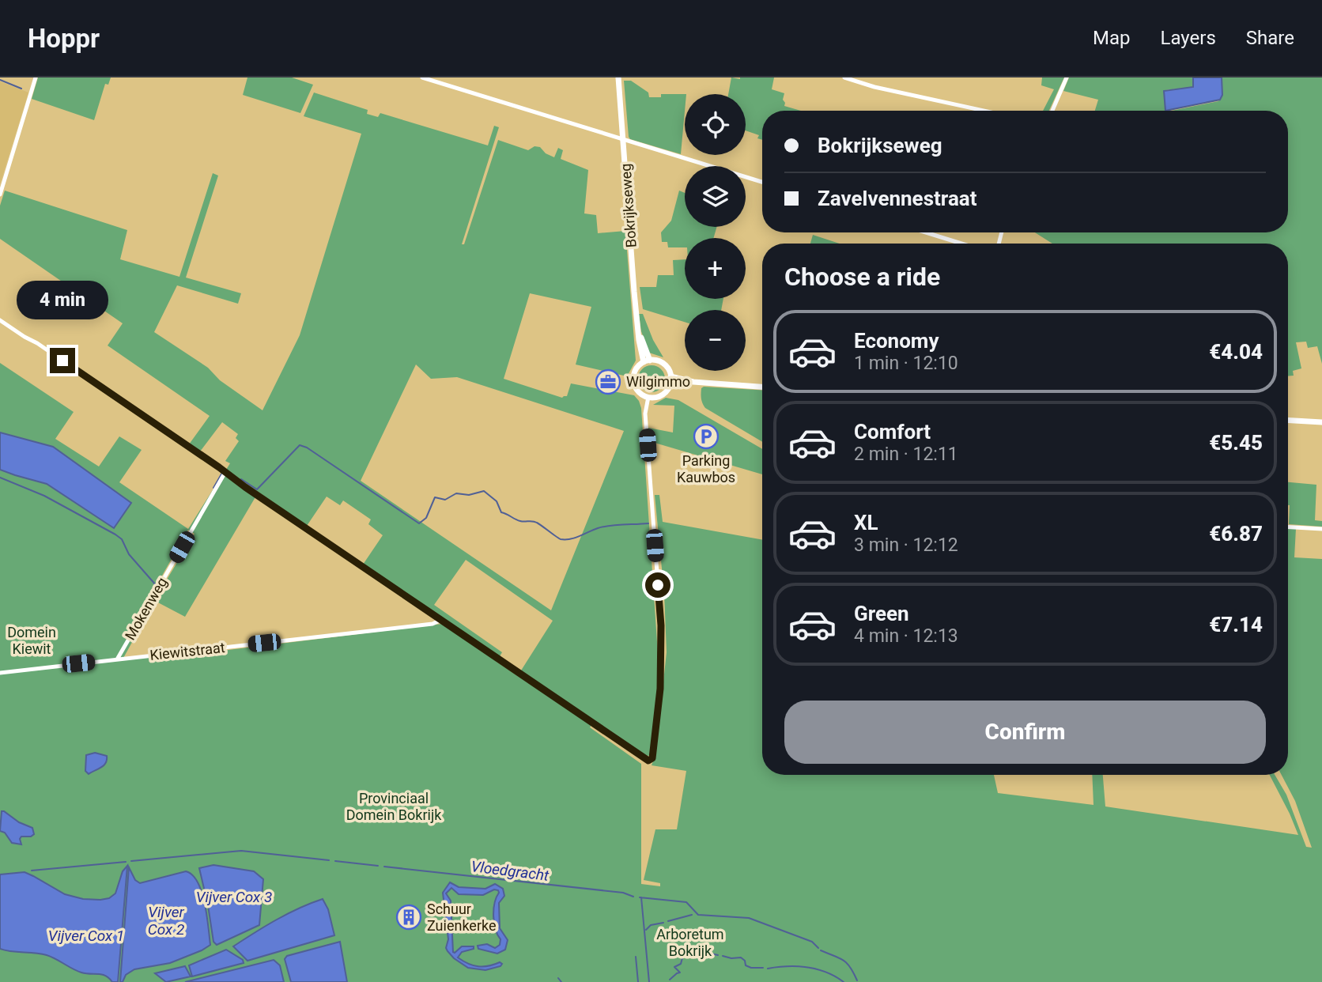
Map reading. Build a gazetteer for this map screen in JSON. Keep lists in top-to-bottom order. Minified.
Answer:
{"streets":{"street":["Bokrijkseweg","Mokenweg","Kiewitstraat"]},"crossings":[["Mokenweg","Kiewitstraat"]],"water":["Vloedgracht","Vijver Cox 3","Vijver Cox 2","Vijver Cox 1"],"parks":["Domein Kiewit","Provinciaal Domein Bokrijk","Arboretum Bokrijk"],"places":{"office":["Wilgimmo"],"parking":["Parking Kauwbos"],"building":["Schuur Zuienkerke"]},"page":{"header":"Hoppr","nav":["Map","Layers","Share"],"map_buttons":["+","−"],"banner":["Bokrijkseweg","Zavelvennestraat"],"heading":"Choose a ride","bubble":"4 min","list":[{"name":"Economy","note":"1 min · 12:10","value":"€4.04"},{"name":"Comfort","note":"2 min · 12:11","value":"€5.45"},{"name":"XL","note":"3 min · 12:12","value":"€6.87"},{"name":"Green","note":"4 min · 12:13","value":"€7.14"}],"buttons":"Confirm"}}
